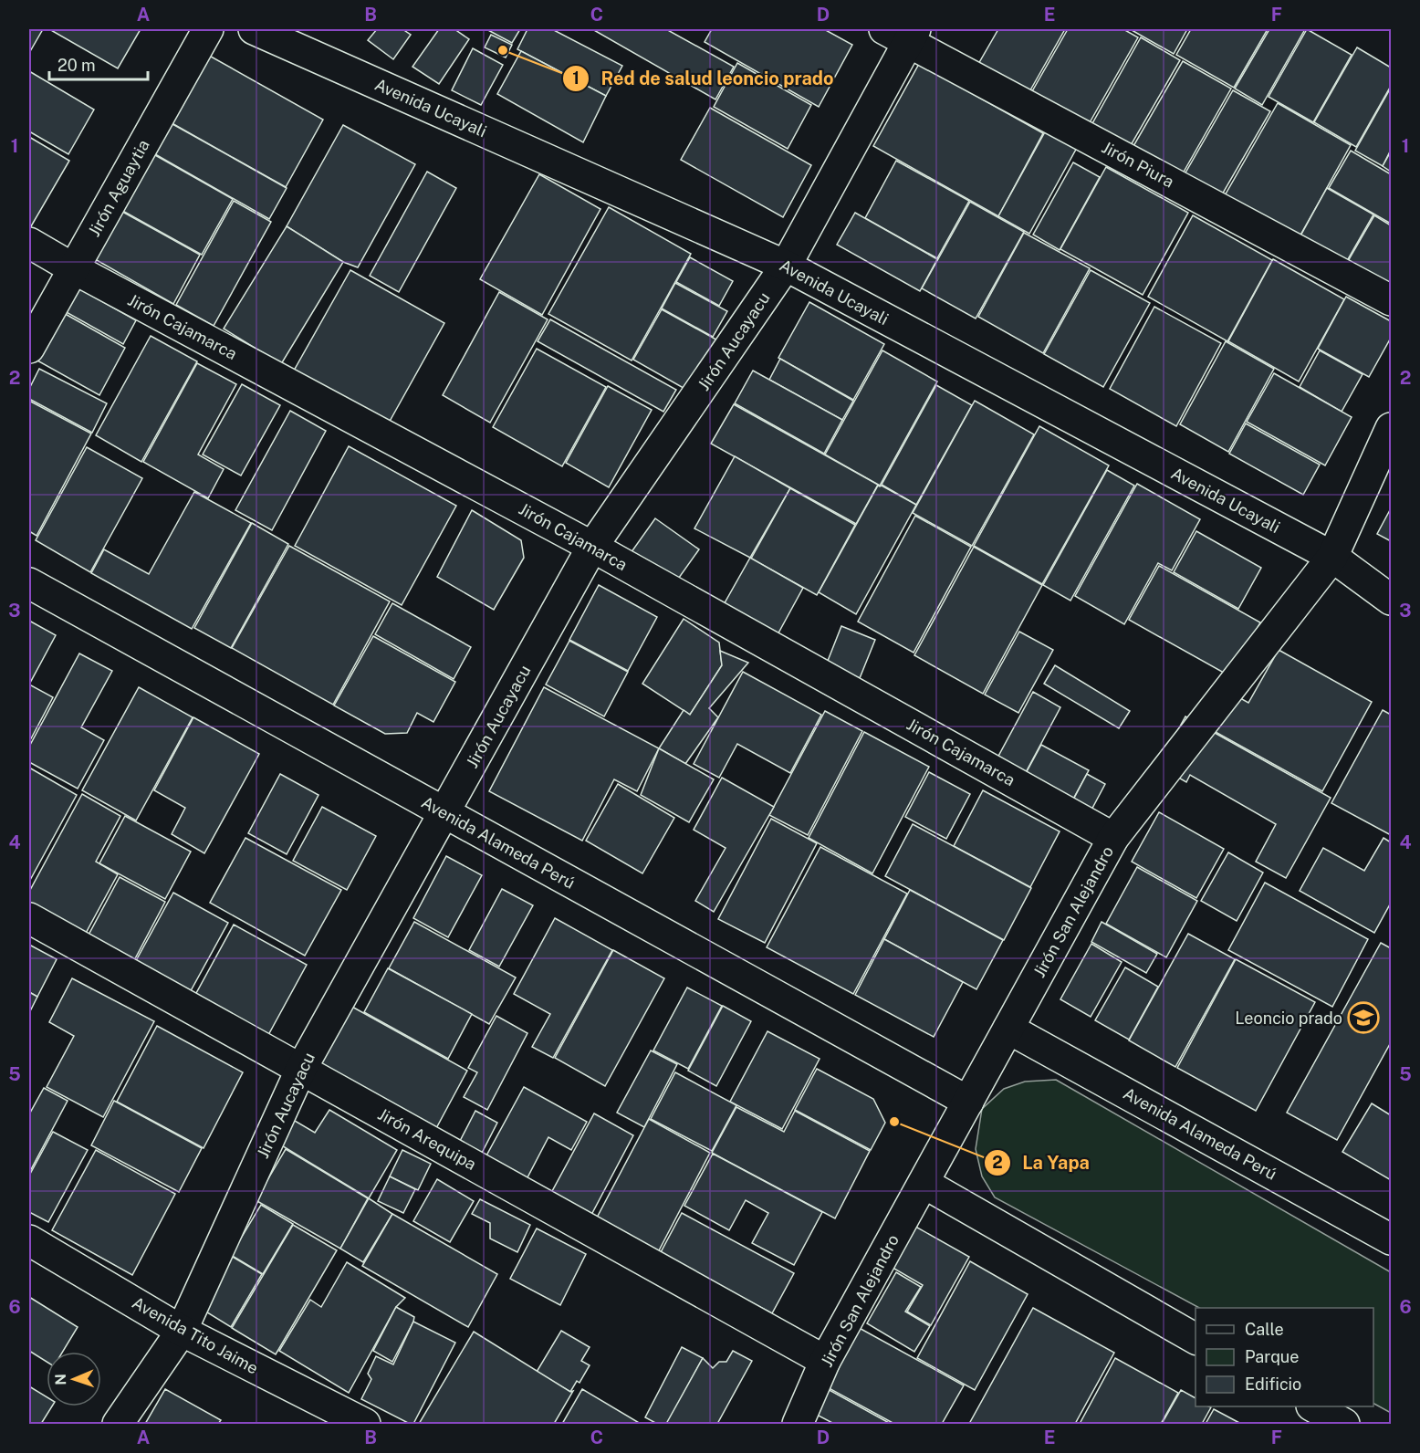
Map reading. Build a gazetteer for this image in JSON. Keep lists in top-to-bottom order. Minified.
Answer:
{"streets":{"main road":["Avenida Ucayali","Jirón Piura","Jirón Aguaytia","Jirón Cajamarca","Jirón Aucayacu","Avenida Alameda Perú","Jirón San Alejandro","Jirón Arequipa","Avenida Tito Jaime"]},"crossings":[["Avenida Ucayali","Jirón Aucayacu"],["Avenida Ucayali","Jirón San Alejandro"],["Jirón Piura","Jirón Aucayacu"],["Jirón Aguaytia","Jirón Cajamarca"],["Jirón Cajamarca","Jirón Aucayacu"],["Jirón Cajamarca","Jirón San Alejandro"],["Jirón Aucayacu","Avenida Alameda Perú"],["Jirón Aucayacu","Jirón Arequipa"],["Jirón Aucayacu","Avenida Tito Jaime"],["Avenida Alameda Perú","Jirón San Alejandro"],["Jirón San Alejandro","Jirón Arequipa"]],"places":{"other":["Red de salud leoncio prado","La Yapa"],"school or university":["Leoncio prado"]},"legend":["Calle","Parque","Edificio"],"scale_bar":"20 m","north":"left","grid":{"columns":["A","B","C","D","E","F"],"rows":["1","2","3","4","5","6"]}}
